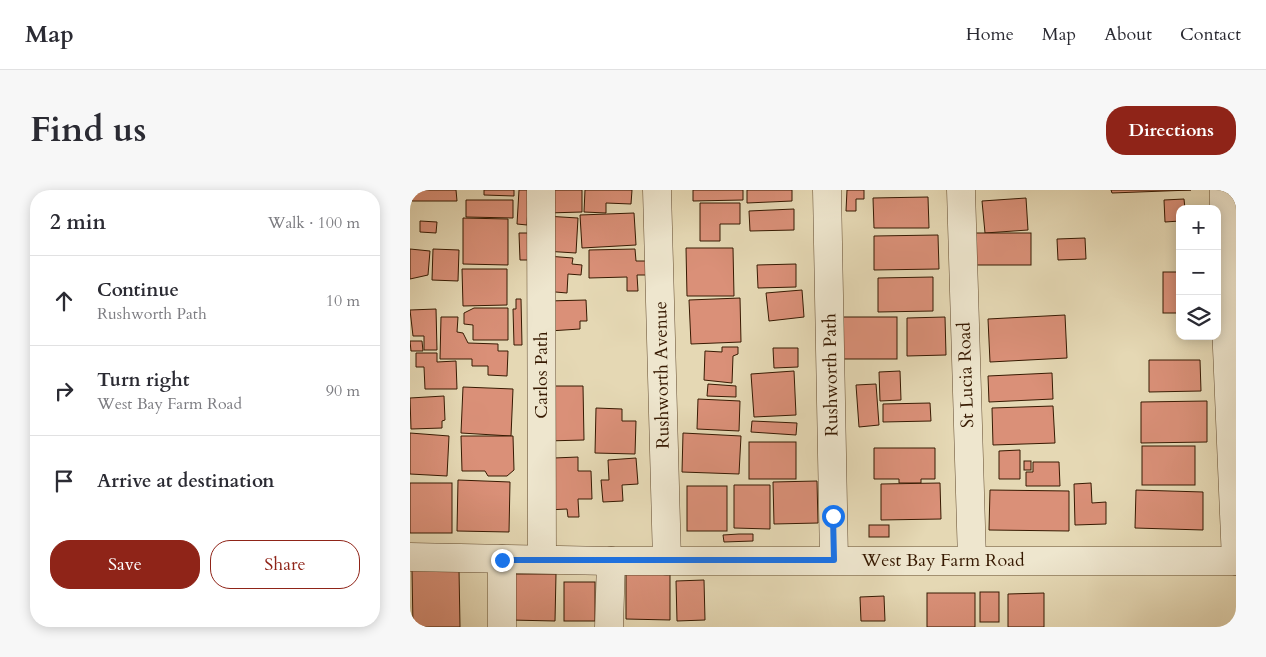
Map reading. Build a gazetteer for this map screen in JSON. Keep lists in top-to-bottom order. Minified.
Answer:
{"streets":{"street":["Carlos Path","Rushworth Avenue","Rushworth Path","St Lucia Road","West Bay Farm Road"]},"crossings":[["Carlos Path","West Bay Farm Road"],["Rushworth Avenue","West Bay Farm Road"],["Rushworth Path","West Bay Farm Road"],["St Lucia Road","West Bay Farm Road"]],"page":{"header":"Map","nav":["Home","Map","About","Contact"],"title":"Find us","buttons":["Directions",["Save","Share"]],"heading":["2 min","Walk · 100 m"],"map_buttons":["+","−"],"list":[["Continue","Rushworth Path","10 m"],["Turn right","West Bay Farm Road","90 m"],"Arrive at destination"]}}
